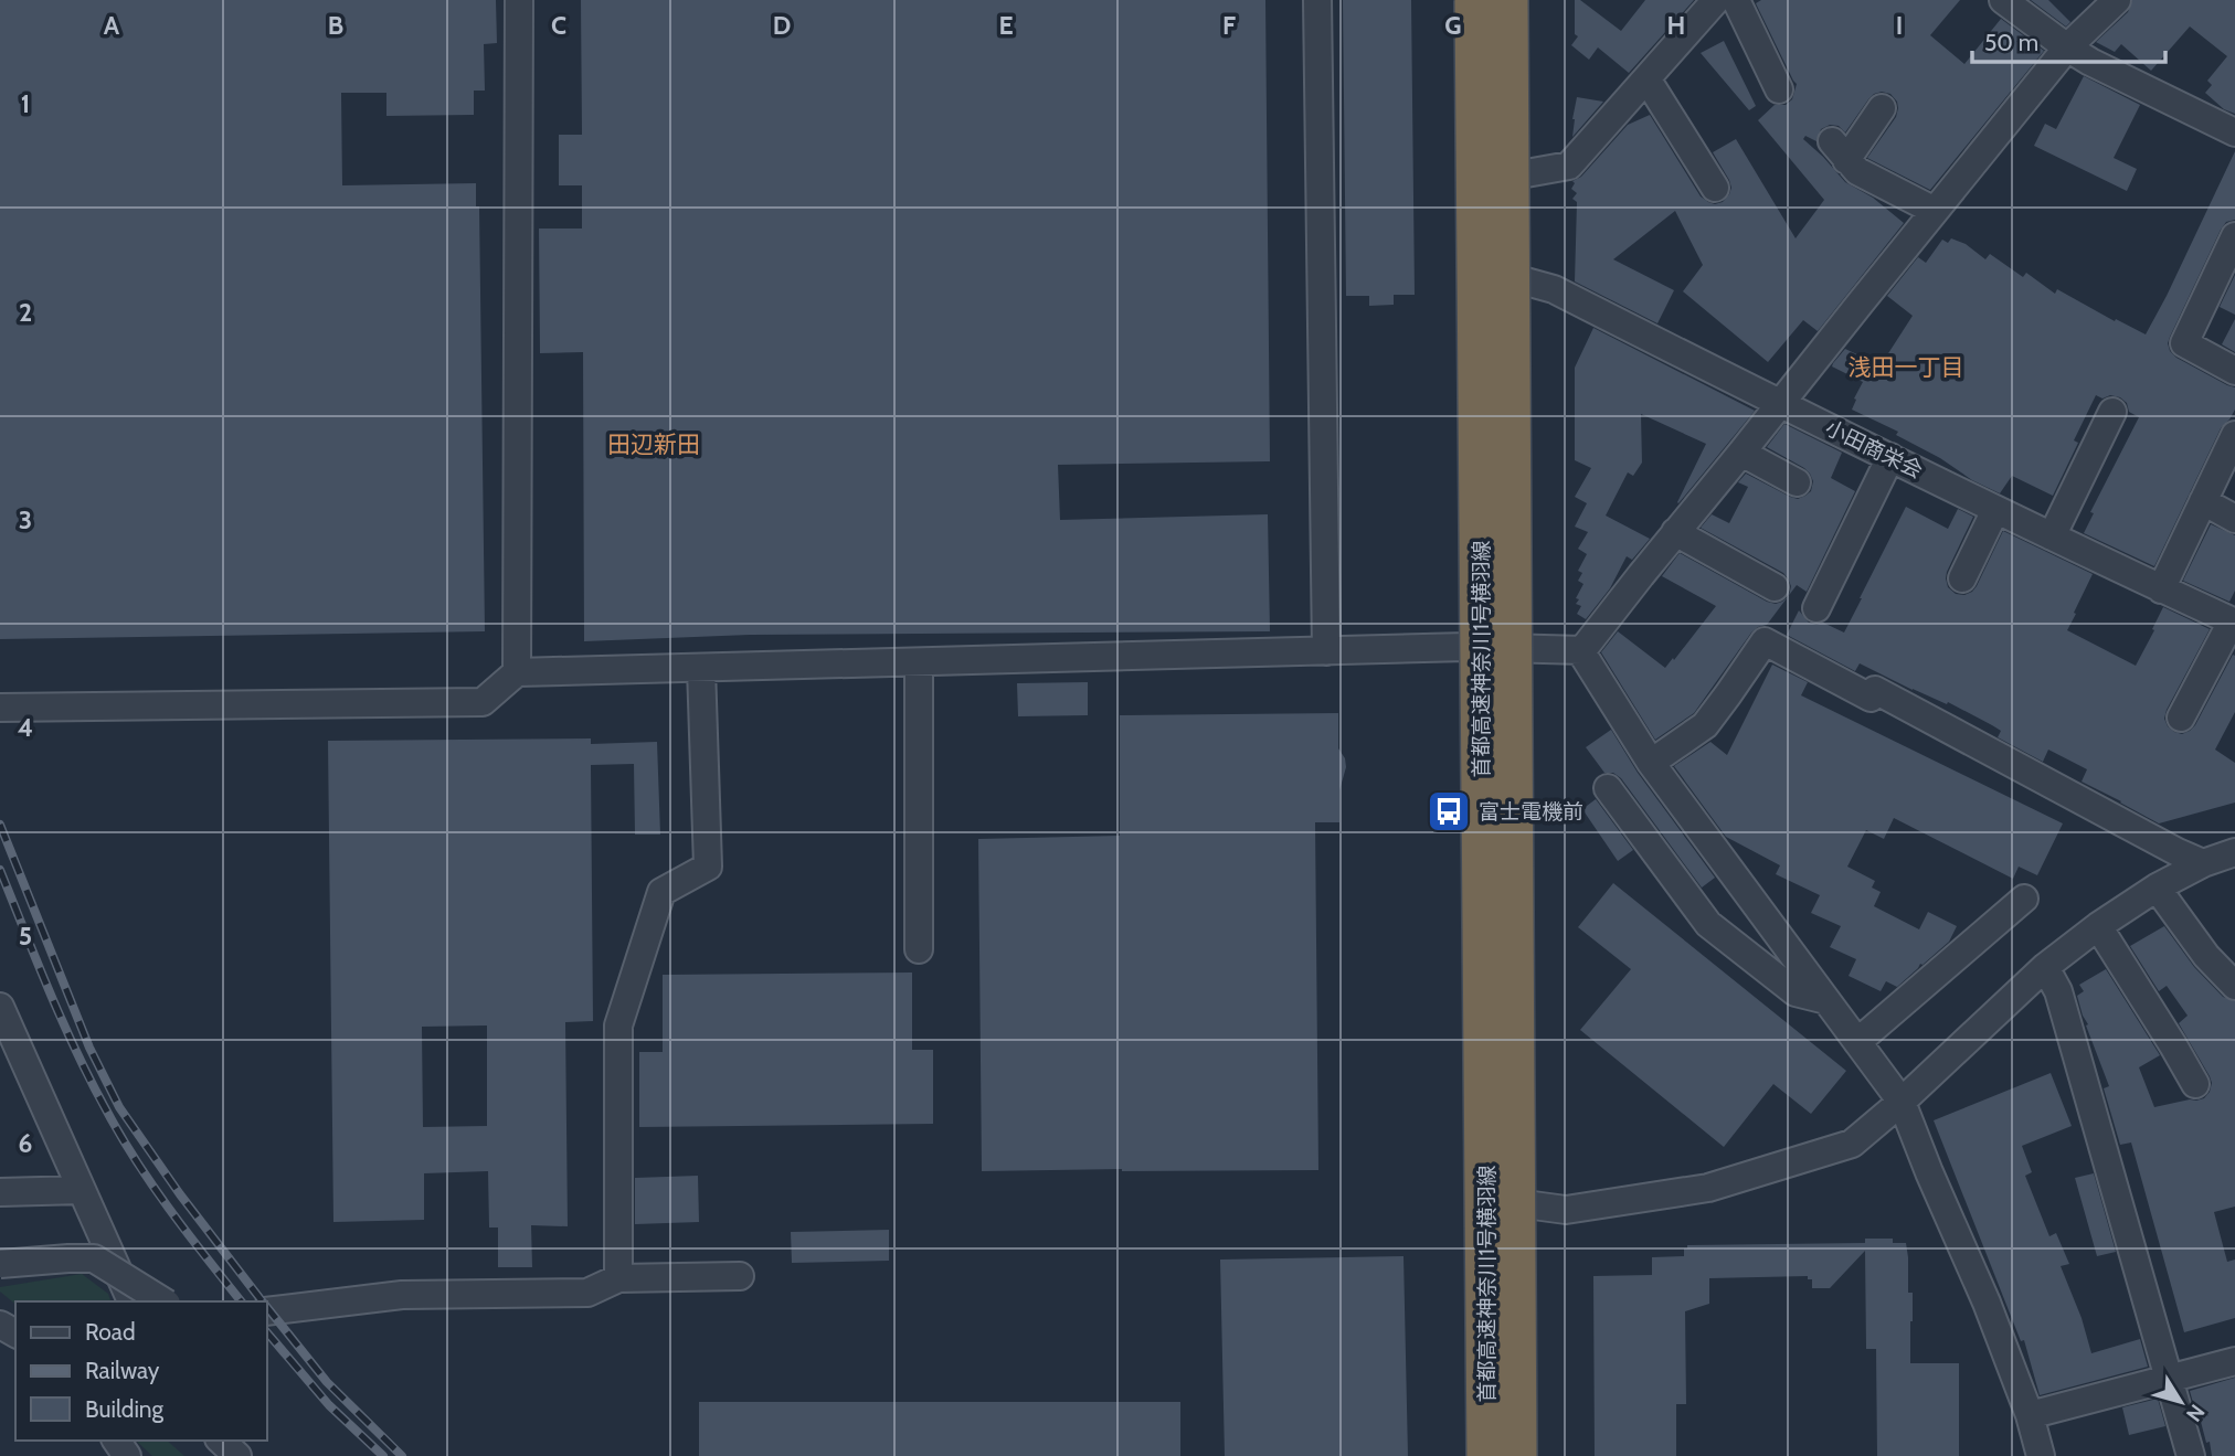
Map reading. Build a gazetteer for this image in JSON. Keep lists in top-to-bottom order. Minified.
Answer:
{"streets":{"highway":["首都高速神奈川1号横羽線"],"street":["小田商栄会"]},"districts":["浅田一丁目","田辺新田"],"places":{"bus stop":["富士電機前"]},"legend":["Road","Railway","Building"],"scale_bar":"50 m","north":"bottom right","grid":{"columns":["A","B","C","D","E","F","G","H","I"],"rows":["1","2","3","4","5","6"]}}
